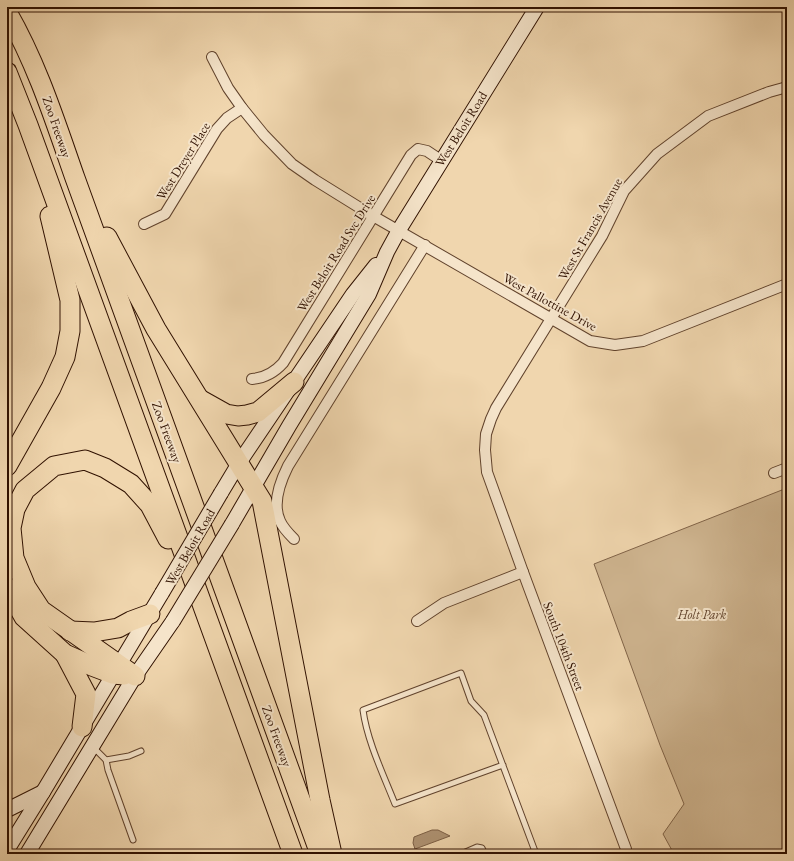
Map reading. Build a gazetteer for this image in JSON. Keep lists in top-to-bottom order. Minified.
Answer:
{"streets":{"highway":["Zoo Freeway"],"main road":["West Beloit Road"],"street":["West Dreyer Place","West St Francis Avenue","West Beloit Road Svc Drive","West Pallottine Drive","South 104th Street"]},"crossings":[["West Beloit Road","West Beloit Road Svc Drive"],["West Beloit Road","West Pallottine Drive"],["West Dreyer Place","West Pallottine Drive"],["West St Francis Avenue","West Pallottine Drive"],["West St Francis Avenue","South 104th Street"],["West Beloit Road Svc Drive","West Pallottine Drive"]],"parks":["Holt Park"]}
